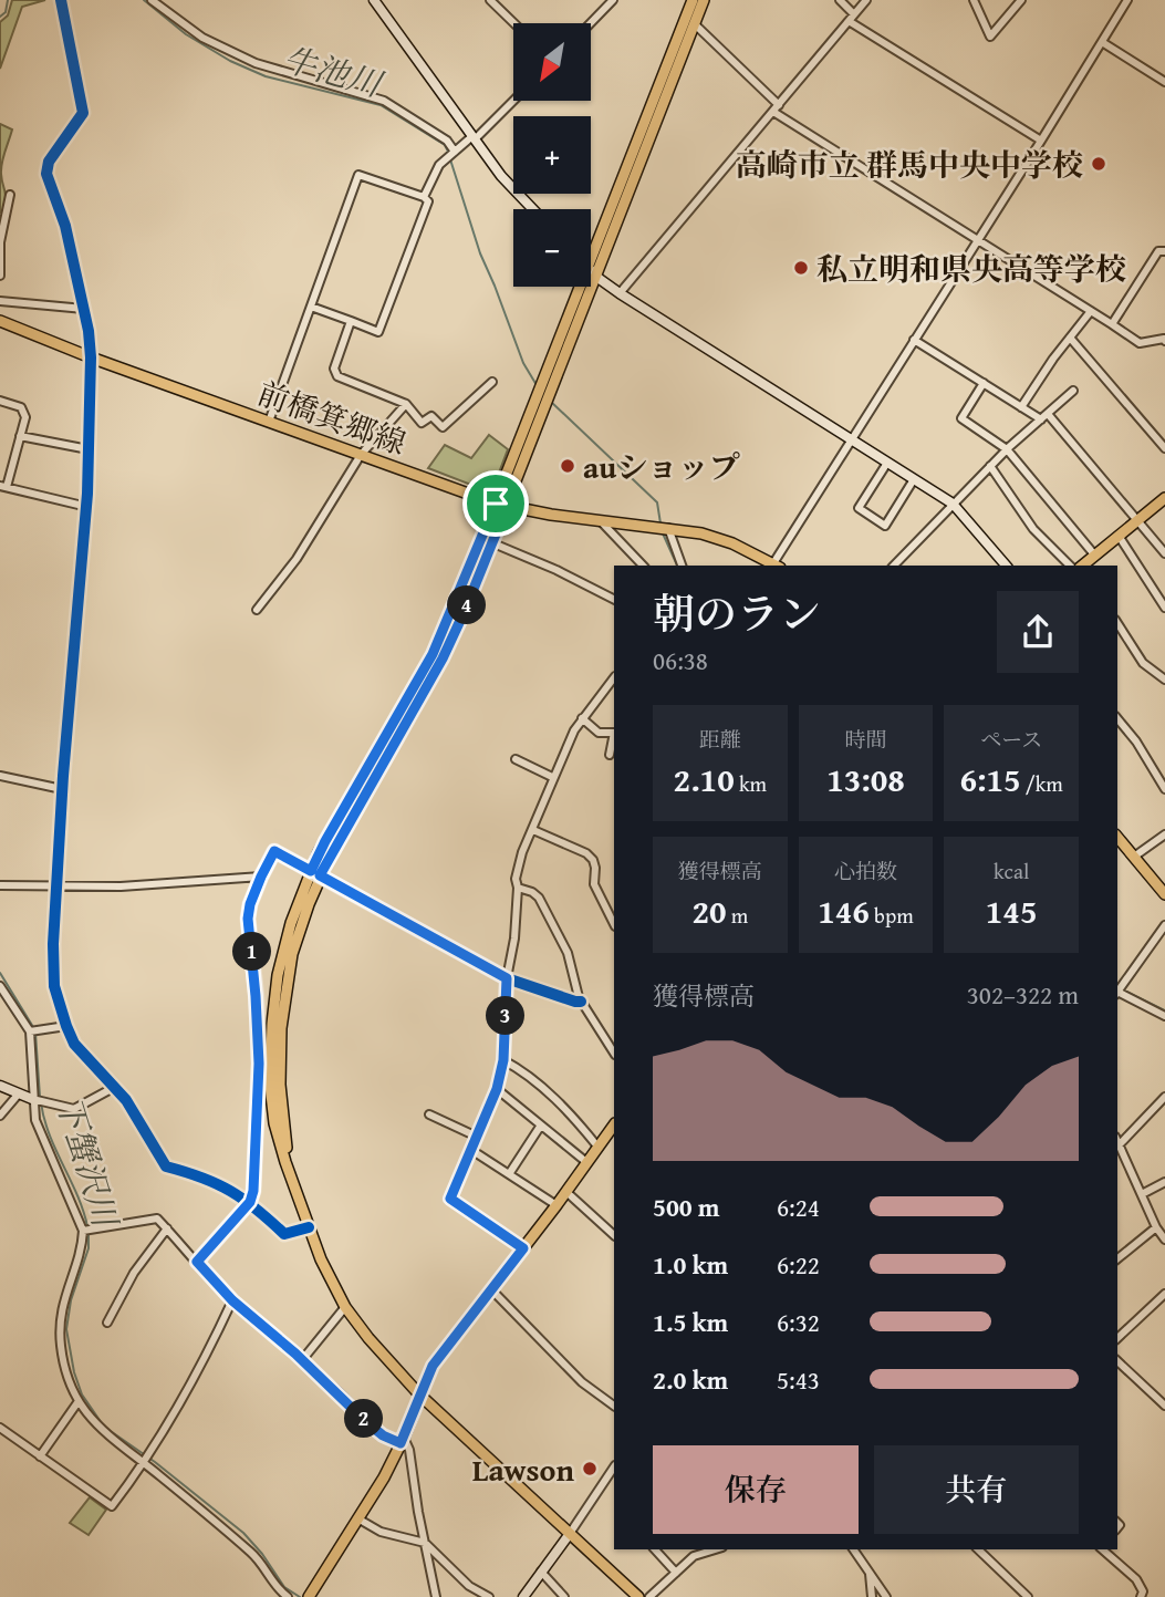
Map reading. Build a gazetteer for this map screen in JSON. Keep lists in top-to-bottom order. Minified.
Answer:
{"streets":{"main road":["前橋箕郷線"]},"water":["牛池川","下蟹沢川"],"places":["高崎市立 群馬中央中学校","私立明和県央高等学校","auショップ","Lawson"],"north":"bottom left","page":{"map_buttons":["+","−"],"heading":["朝のラン","06:38"],"pins":["4","1","3","2"],"stats":[["距離","2.10 km"],["時間","13:08"],["ペース","6:15 /km"],["獲得標高","20 m"],["心拍数","146 bpm"],["kcal","145"]],"chart":["獲得標高","302–322 m"],"list":[{"name":"500 m","note":"6:24"},{"name":"1.0 km","note":"6:22"},{"name":"1.5 km","note":"6:32"},{"name":"2.0 km","note":"5:43"}],"buttons":["保存","共有"]}}
